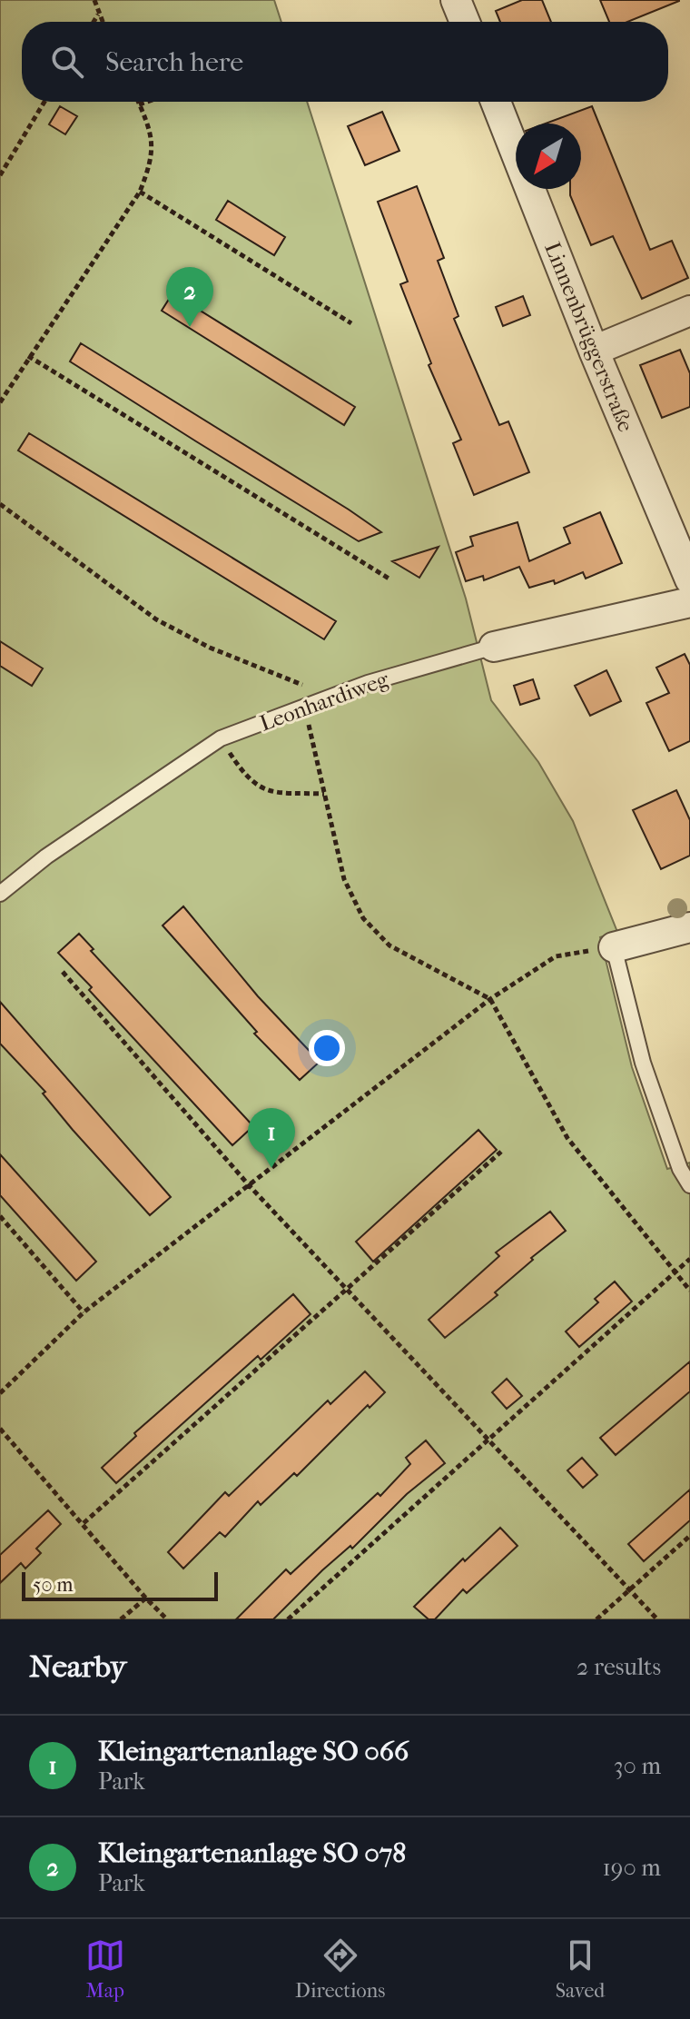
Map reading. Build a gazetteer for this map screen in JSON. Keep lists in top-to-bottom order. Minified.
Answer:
{"streets":{"street":["Linnenbrüggerstraße","Leonhardiweg"]},"scale_bar":"50 m","north":"bottom left","page":{"search":"Search here","pins":["2","1"],"scale":"50 m","heading":["Nearby","2 results"],"list":[{"mark":"1","name":"Kleingartenanlage SO 066","note":"Park","value":"30 m"},{"mark":"2","name":"Kleingartenanlage SO 078","note":"Park","value":"190 m"}],"nav":["Map","Directions","Saved"]}}
